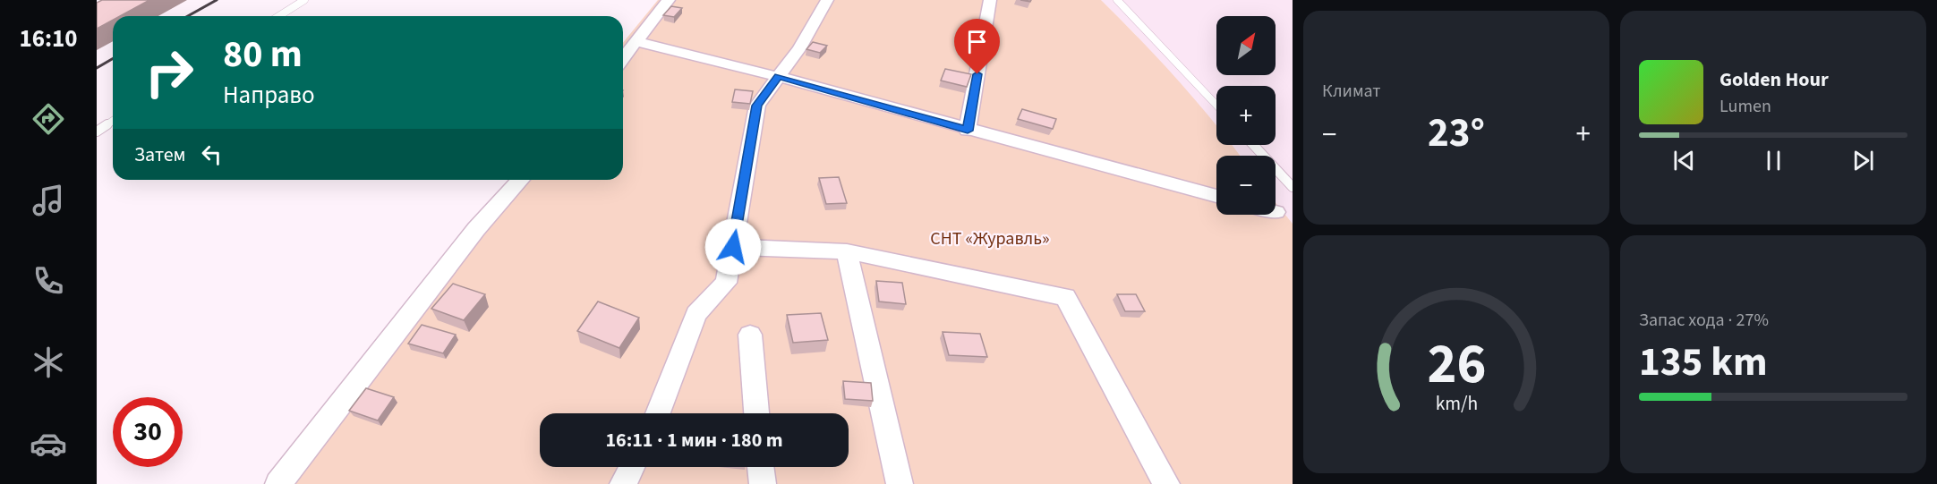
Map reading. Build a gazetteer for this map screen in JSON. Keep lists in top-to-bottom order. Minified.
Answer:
{"parks":["СНТ «Журавль»"],"north":"top right","page":{"tabs":"16:10","tile":["Климат",["Запас хода · 27%","135 km"]],"map_buttons":["+","−"],"turn":["80 m","Направо"],"song":["Golden Hour","Lumen"],"heat":["−","23°","+"],"then":"Затем","limit":"30","trip":"16:11 · 1 мин · 180 m","gauge":["26","km/h"]}}
